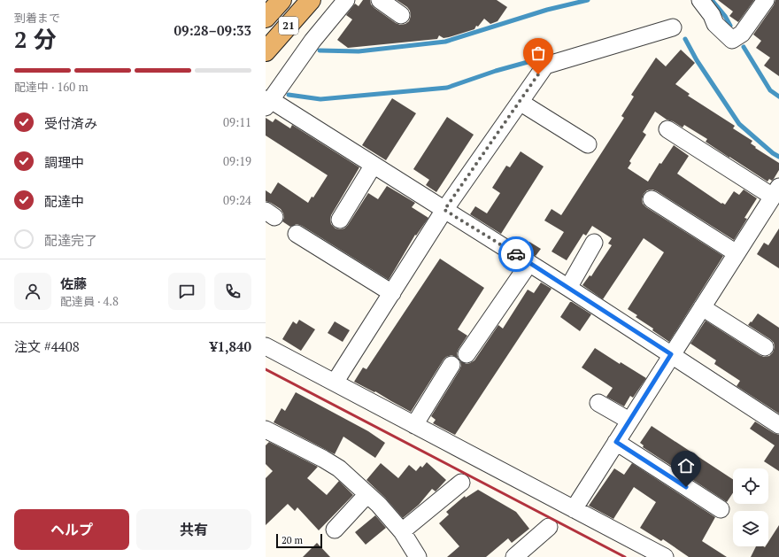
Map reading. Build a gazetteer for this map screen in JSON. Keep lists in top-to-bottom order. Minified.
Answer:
{"streets":{"highway":["21"]},"scale_bar":"20 m","page":{"heading":["2 分","到着まで","09:28–09:33"],"panel":["佐藤","配達員 · 4.8","注文 #4408","¥1,840"],"bar":"配達中 · 160 m","list":[["受付済み","09:11"],["調理中","09:19"],["配達中","09:24"],"配達完了"],"buttons":["ヘルプ","共有"],"scale":"20 m"}}
